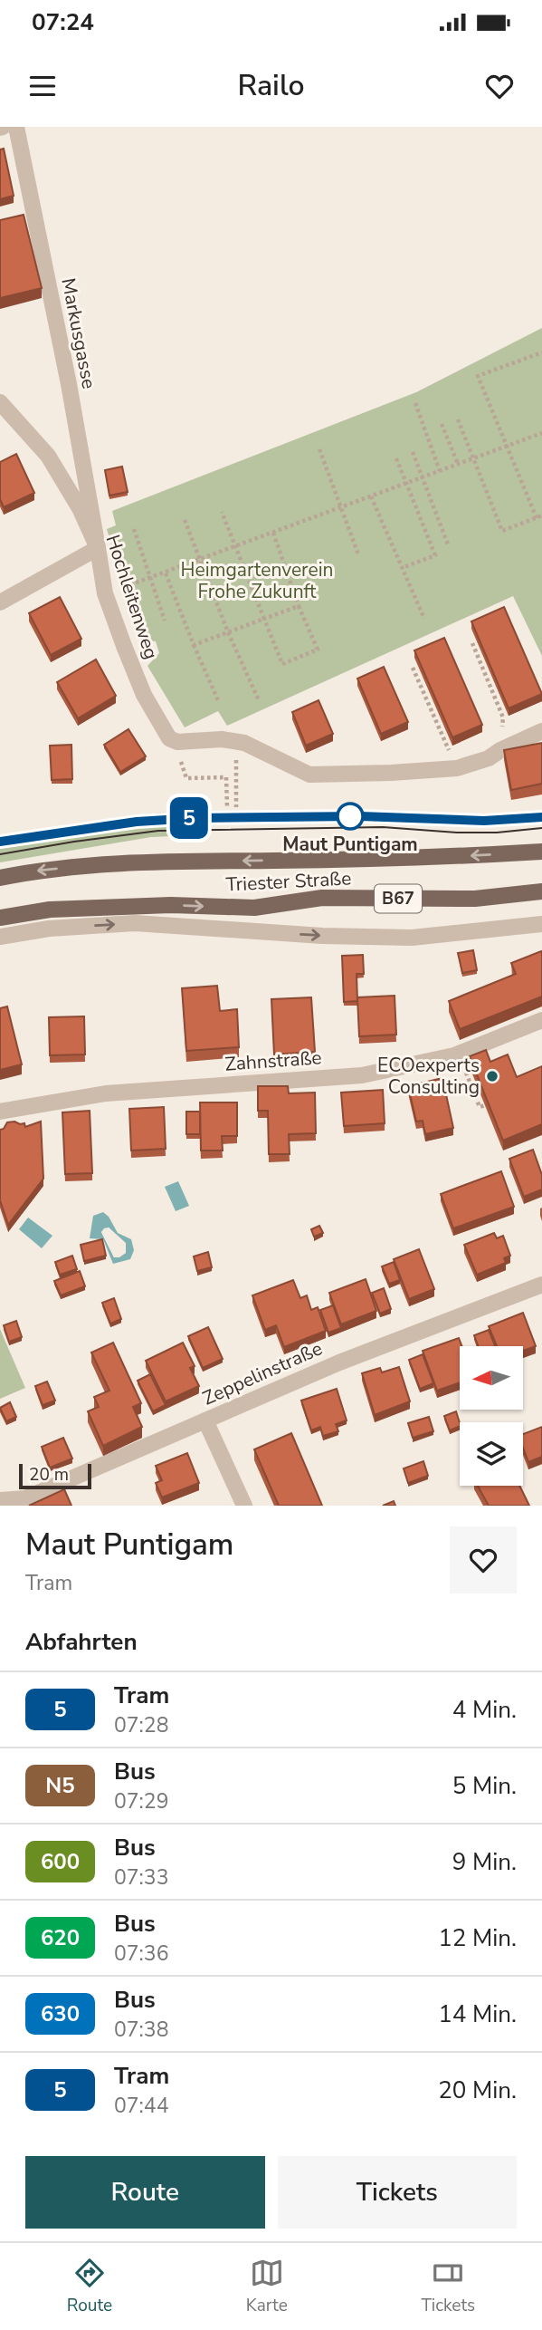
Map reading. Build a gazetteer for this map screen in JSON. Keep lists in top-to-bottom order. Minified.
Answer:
{"streets":{"main road":["Triester Straße","B67"],"street":["Markusgasse","Hochleitenweg","Zahnstraße","Zeppelinstraße"]},"crossings":[["Markusgasse","Hochleitenweg"]],"parks":["Heimgartenverein Frohe Zukunft"],"places":["Maut Puntigam","ECOexperts Consulting"],"lines":["tram line 5"],"scale_bar":"20 m","north":"left","page":{"status":"07:24","header":"Railo","on_map":"5","scale":"20 m","heading":[["Maut Puntigam","Tram"],"Abfahrten"],"list":[{"mark":"5","name":"Tram","note":"07:28","value":"4 Min."},{"mark":"N5","name":"Bus","note":"07:29","value":"5 Min."},{"mark":"600","name":"Bus","note":"07:33","value":"9 Min."},{"mark":"620","name":"Bus","note":"07:36","value":"12 Min."},{"mark":"630","name":"Bus","note":"07:38","value":"14 Min."},{"mark":"5","name":"Tram","note":"07:44","value":"20 Min."}],"buttons":["Route","Tickets"],"tabs":["Route","Karte","Tickets"]}}
